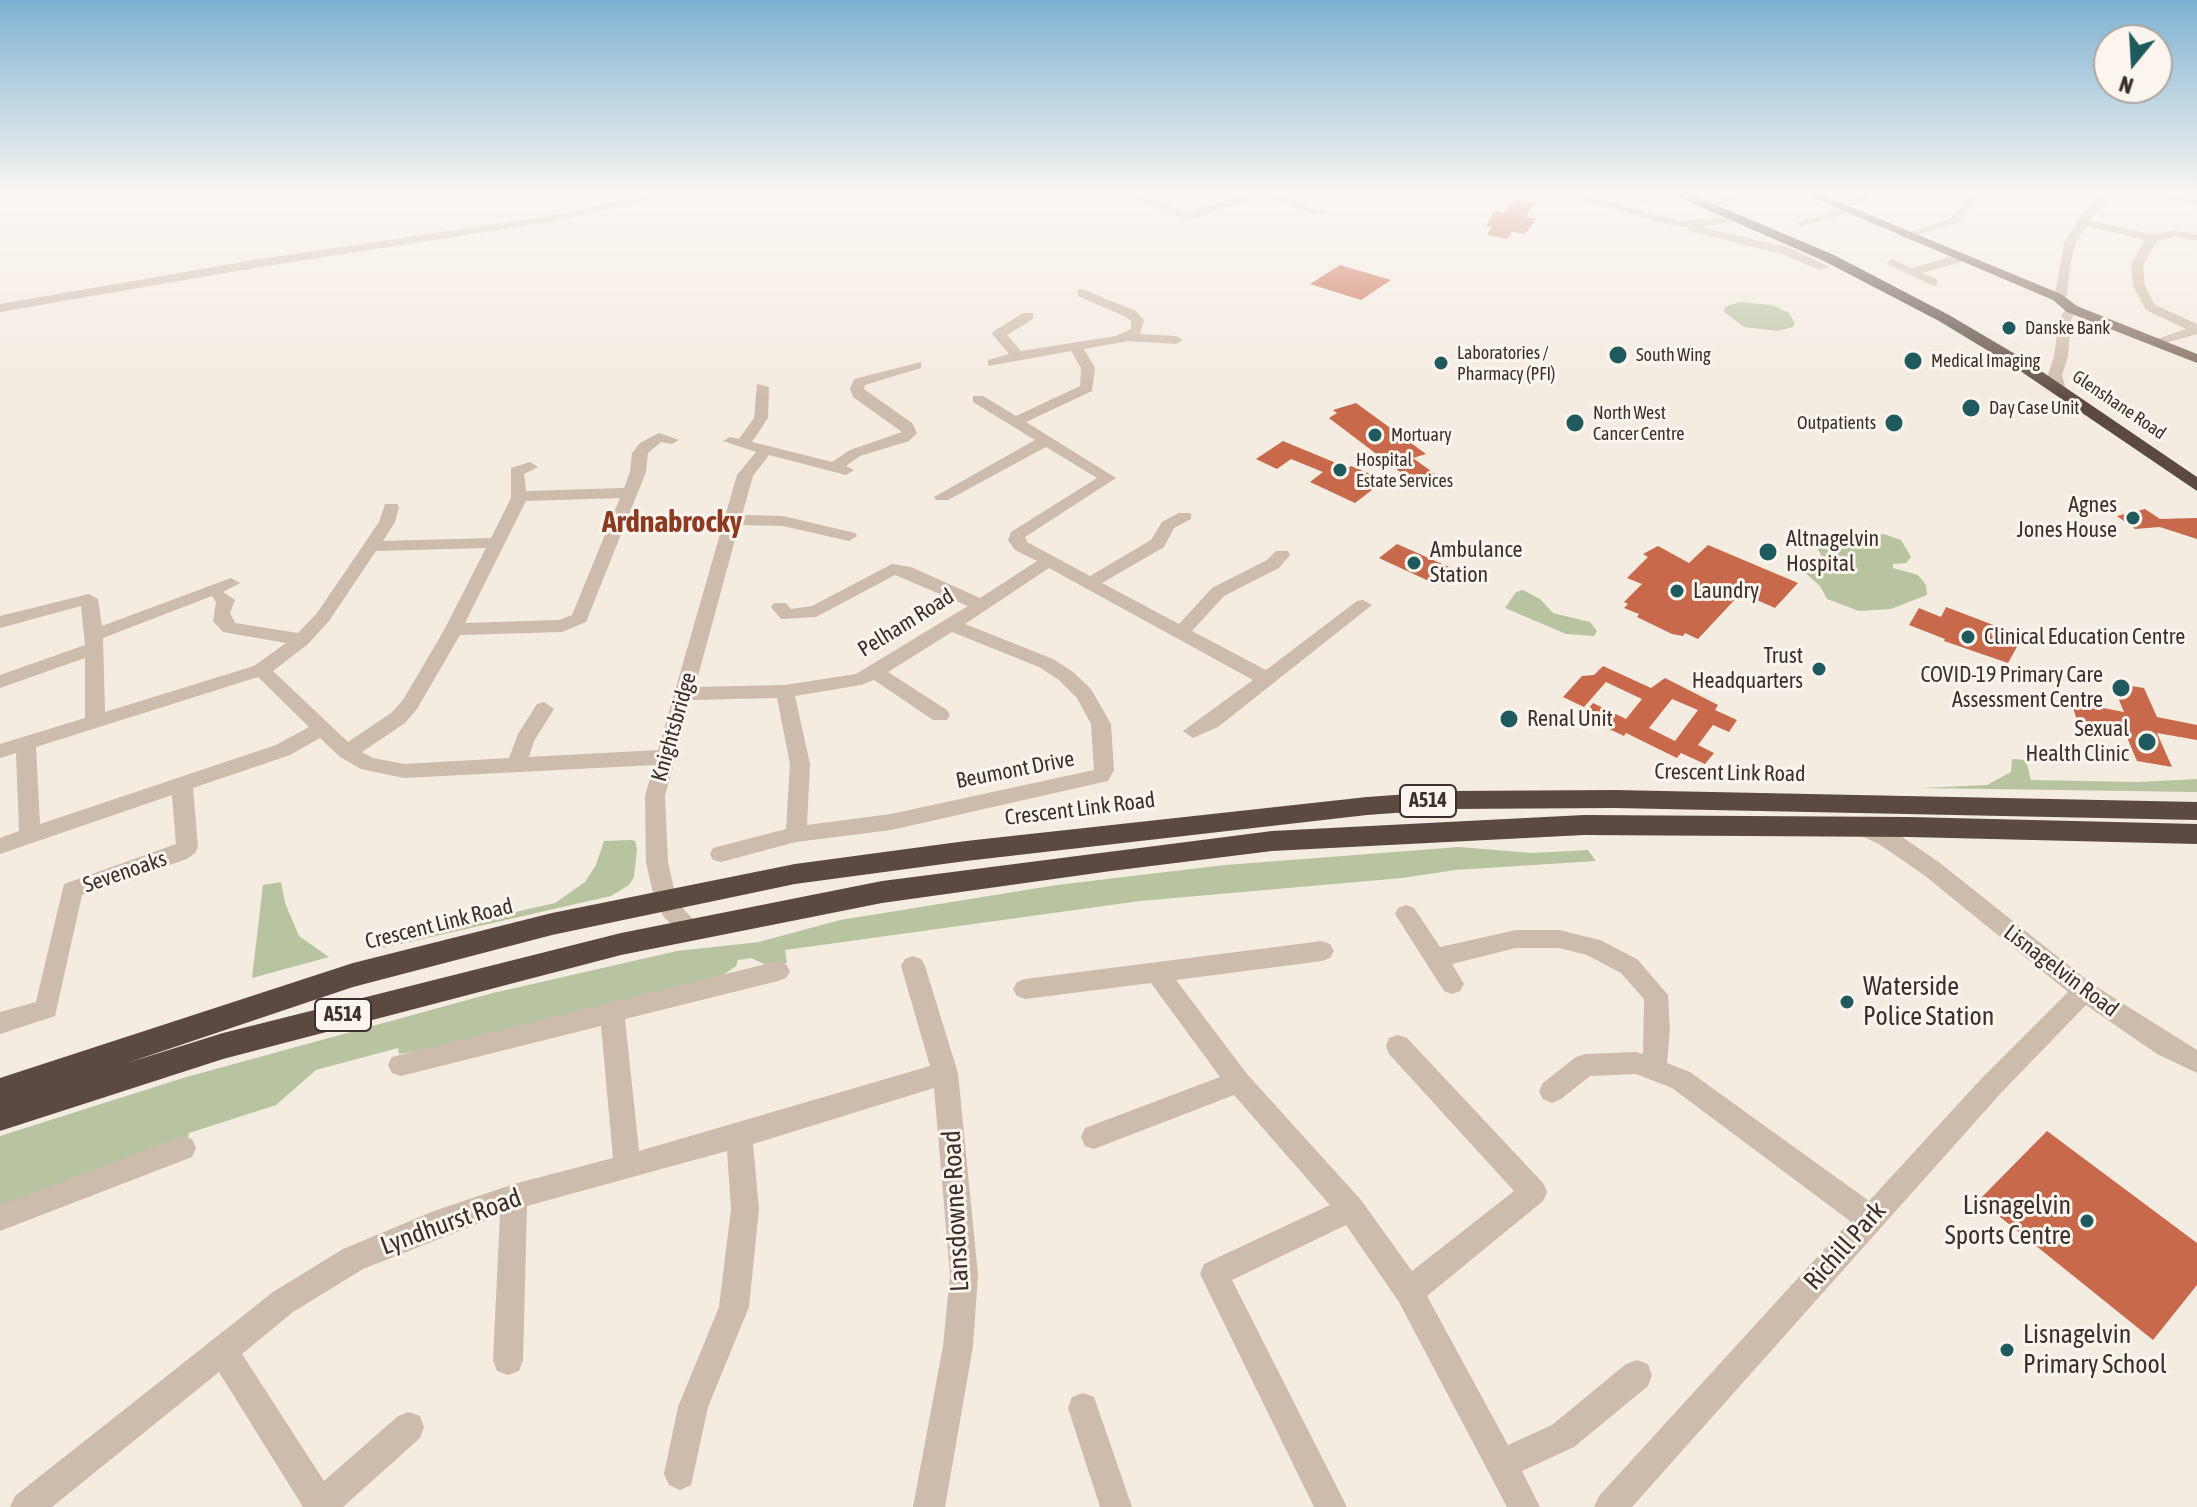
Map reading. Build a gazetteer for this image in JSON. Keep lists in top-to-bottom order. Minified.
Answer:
{"streets":{"highway":["Glenshane Road","Crescent Link Road","A514"],"street":["Pelham Road","Knightsbridge","Beumont Drive","Sevenoaks","Lisnagelvin Road","Lansdowne Road","Lyndhurst Road","Richill Park"]},"crossings":[["Pelham Road","Knightsbridge"],["Pelham Road","Beumont Drive"],["Knightsbridge","Crescent Link Road"],["Knightsbridge","A514"],["Crescent Link Road","Lisnagelvin Road"],["A514","Lisnagelvin Road"],["Lisnagelvin Road","Richill Park"],["Lansdowne Road","Lyndhurst Road"]],"districts":["Ardnabrocky"],"places":["Danske Bank","South Wing","Medical Imaging","Laboratories / Pharmacy (PFI)","Day Case Unit","North West Cancer Centre","Outpatients","Mortuary","Hospital Estate Services","Agnes Jones House","Altnagelvin Hospital","Ambulance Station","Laundry","Clinical Education Centre","Trust Headquarters","COVID-19 Primary Care Assessment Centre","Renal Unit","Sexual Health Clinic","Waterside Police Station","Lisnagelvin Sports Centre","Lisnagelvin Primary School"],"north":"bottom"}
